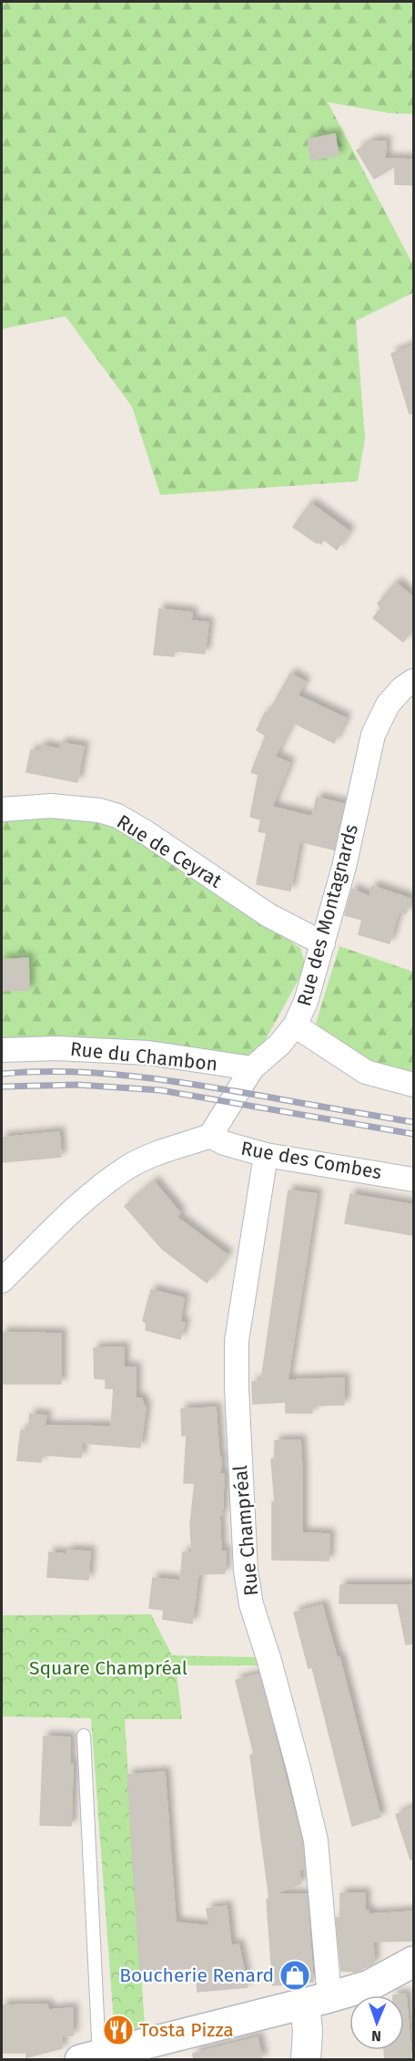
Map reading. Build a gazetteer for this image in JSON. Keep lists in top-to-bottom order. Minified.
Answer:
{"streets":{"street":["Rue de Ceyrat","Rue des Montagnards","Rue du Chambon","Rue des Combes","Rue Champréal"]},"crossings":[["Rue de Ceyrat","Rue des Montagnards"],["Rue des Montagnards","Rue du Chambon"],["Rue des Montagnards","Rue des Combes"],["Rue des Combes","Rue Champréal"]],"parks":["Square Champréal"],"places":{"shop":["Boucherie Renard"],"restaurant":["Tosta Pizza"]},"north":"bottom"}
